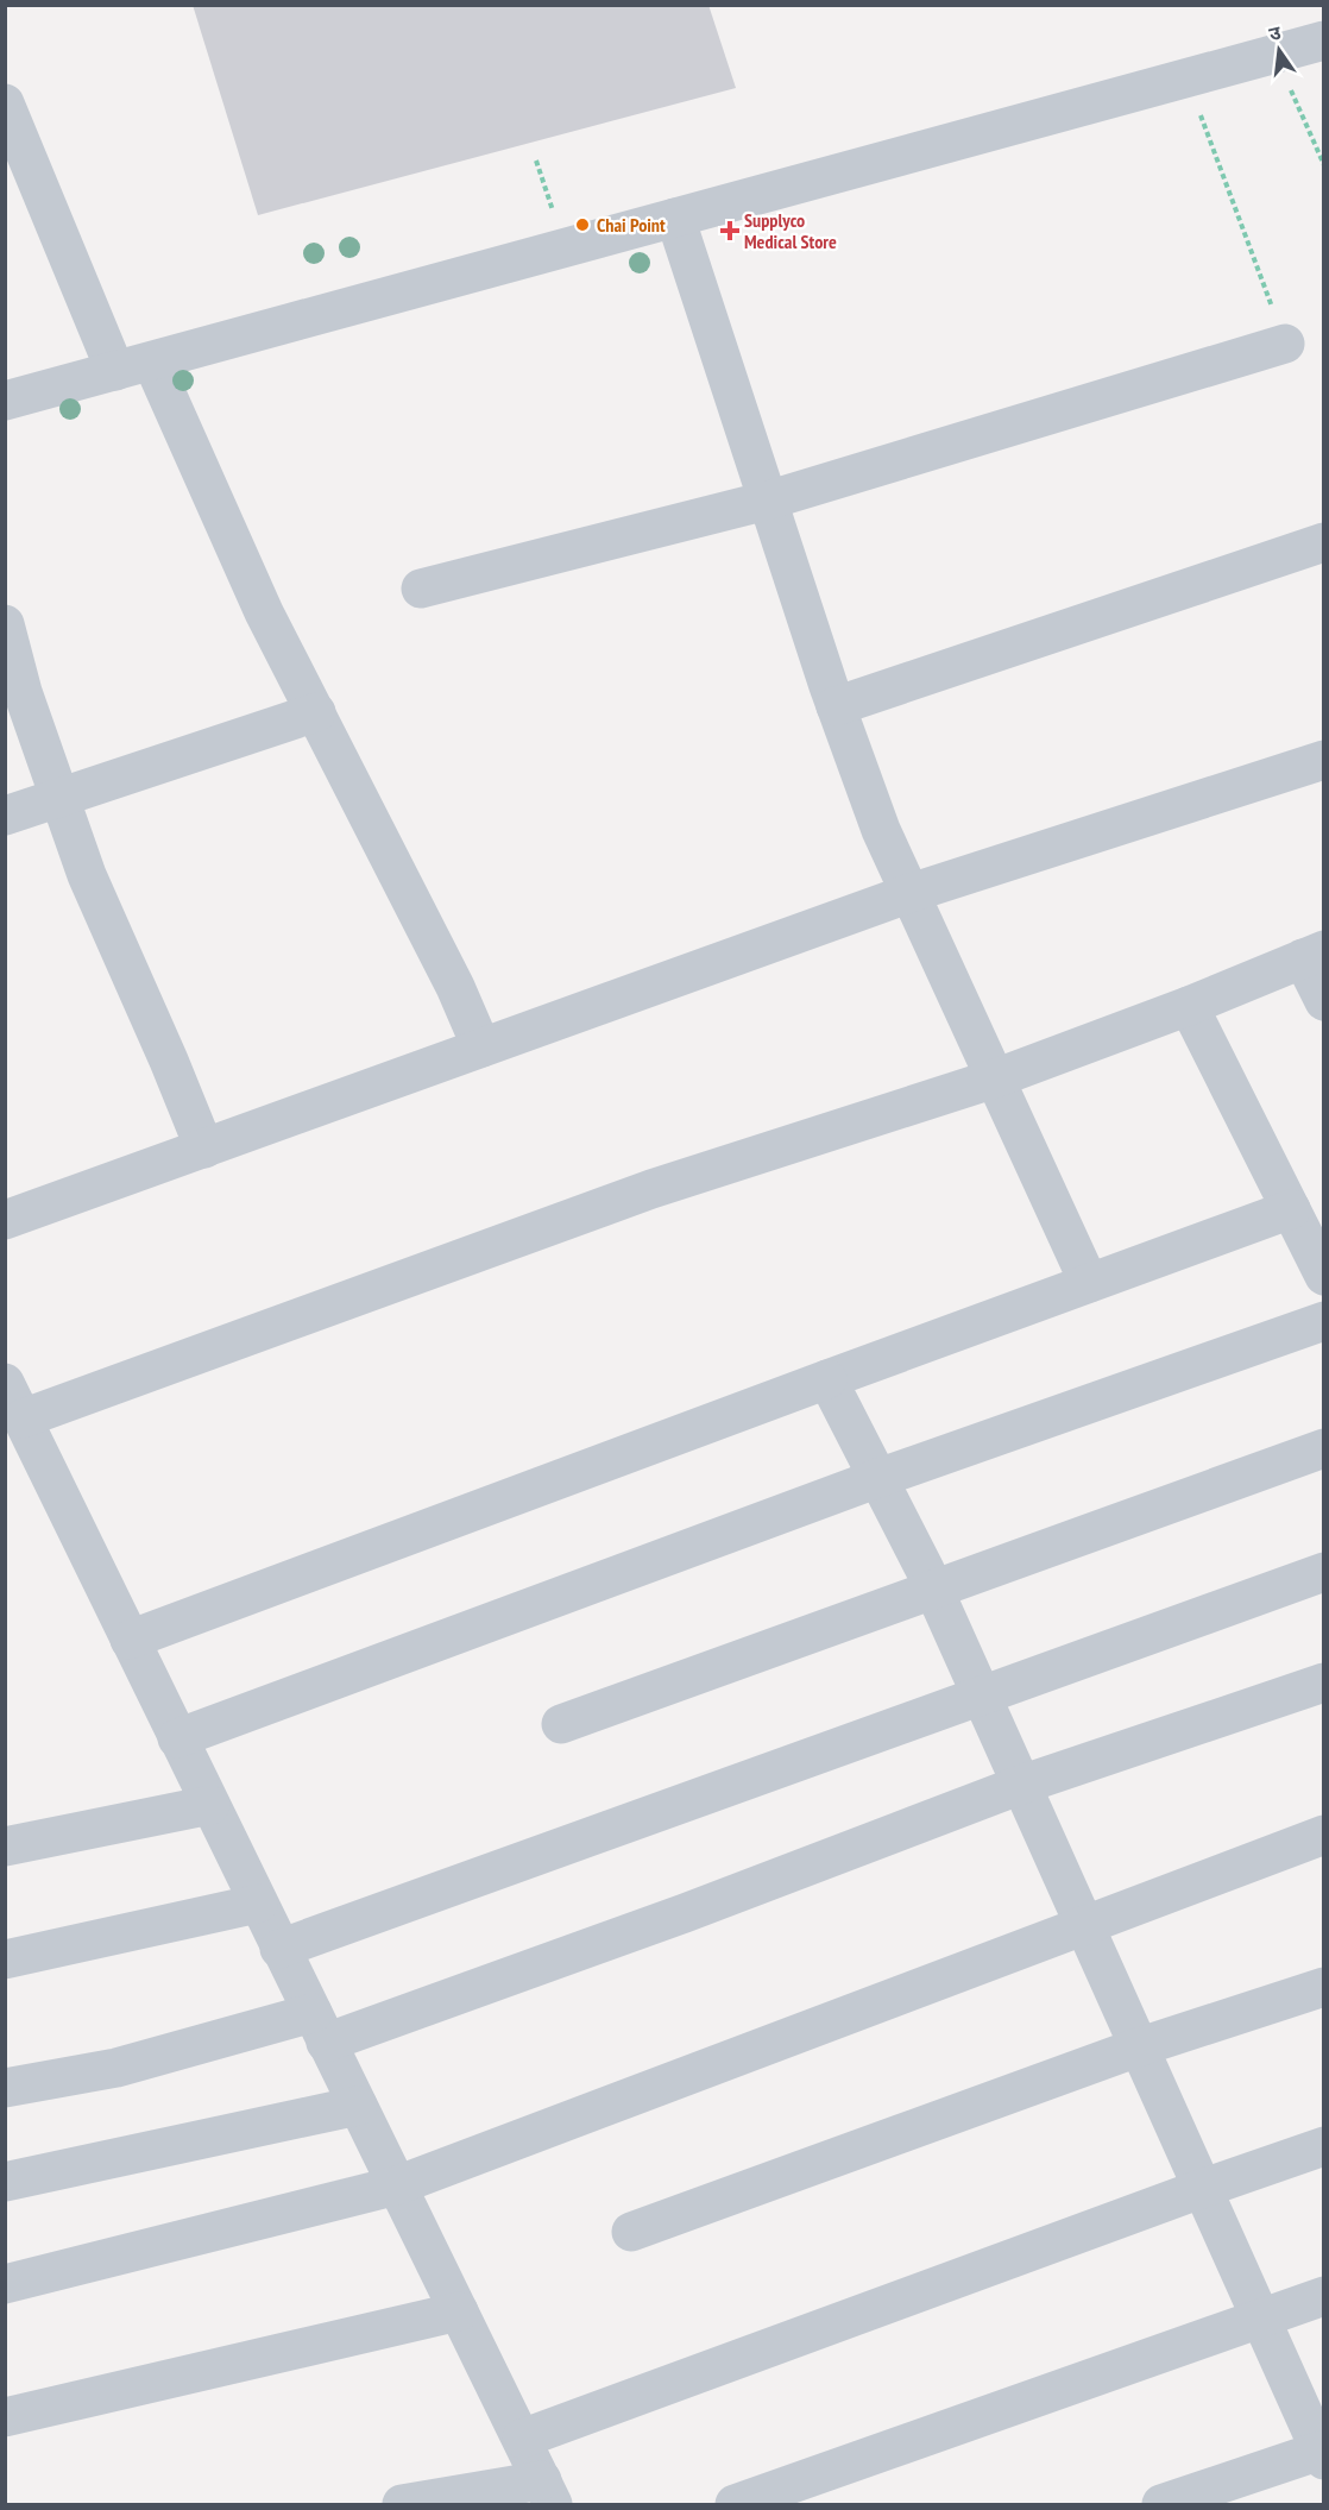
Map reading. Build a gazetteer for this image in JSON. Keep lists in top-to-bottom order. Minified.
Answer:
{"places":{"other":["Chai Point"],"health":["Supplyco Medical Store"]},"north":"top"}
